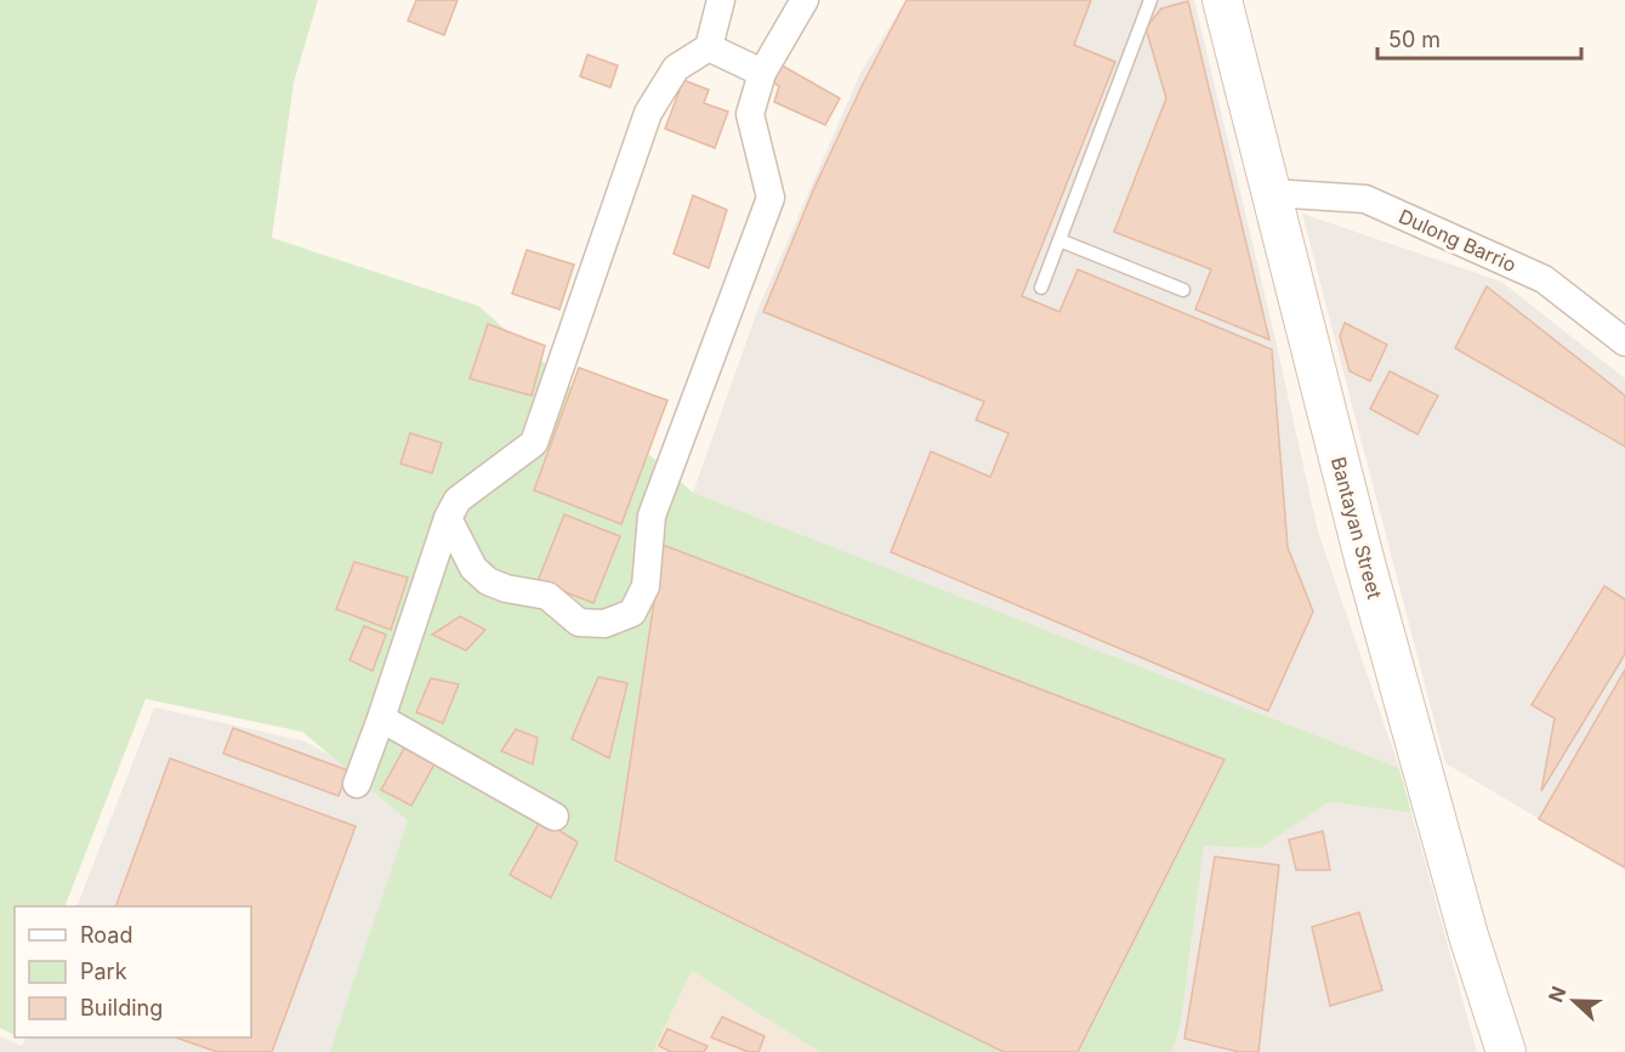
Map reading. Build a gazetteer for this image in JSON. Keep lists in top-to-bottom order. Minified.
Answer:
{"streets":{"main road":["Bantayan Street"],"street":["Dulong Barrio"]},"crossings":[["Dulong Barrio","Bantayan Street"]],"legend":["Road","Park","Building"],"scale_bar":"50 m","north":"left"}
